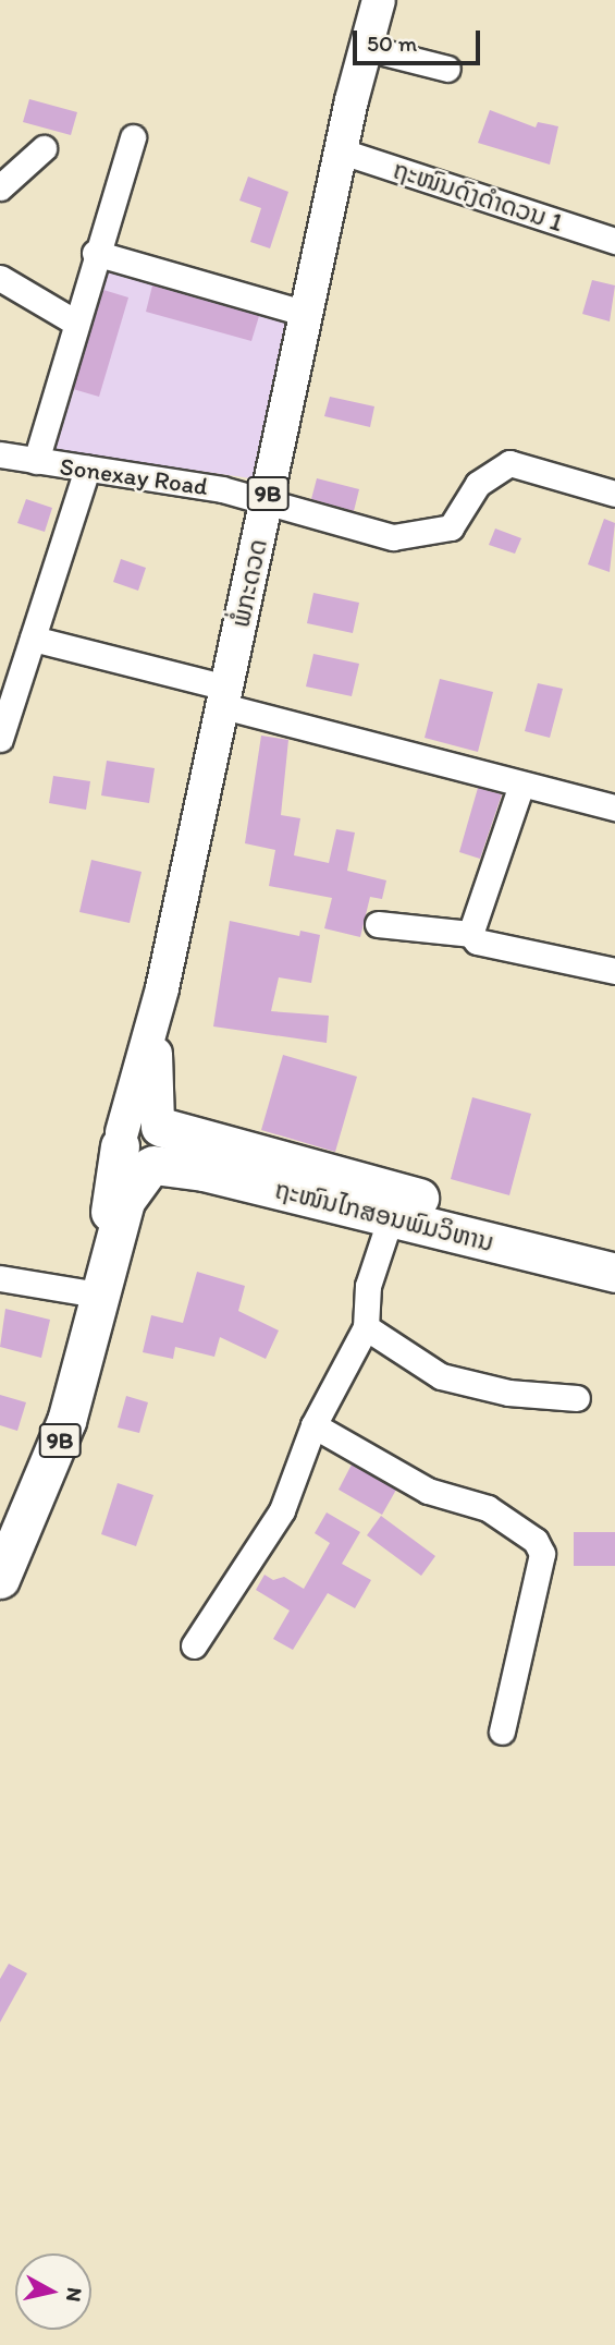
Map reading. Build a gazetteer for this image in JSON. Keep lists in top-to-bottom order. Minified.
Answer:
{"streets":{"highway":["9B","ຖະໜົນໄກສອນພົມວິຫານ"],"main road":["ພໍ່ກະດວດ"],"street":["ຖະໜົນດົງດຳດວນ 1","Sonexay Road"]},"crossings":[["ຖະໜົນດົງດຳດວນ 1","ພໍ່ກະດວດ"],["Sonexay Road","ພໍ່ກະດວດ"],["9B","ພໍ່ກະດວດ"],["9B","ຖະໜົນໄກສອນພົມວິຫານ"]],"scale_bar":"50 m","north":"right"}
